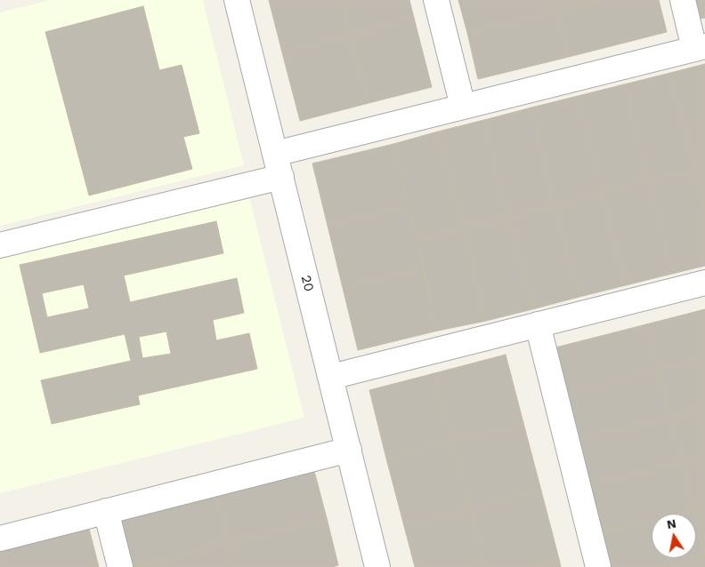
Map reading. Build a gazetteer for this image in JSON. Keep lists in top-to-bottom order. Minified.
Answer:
{"streets":{"street":["20"]},"north":"top"}
